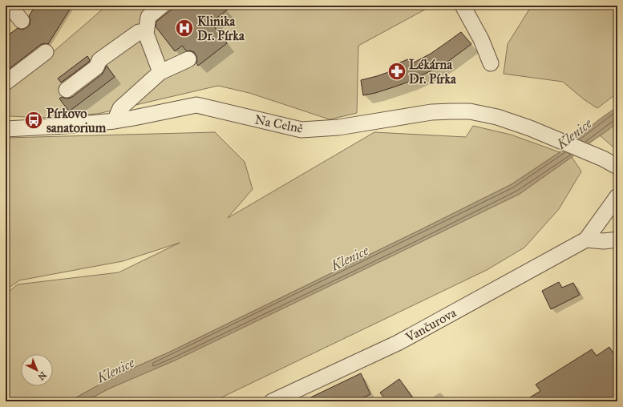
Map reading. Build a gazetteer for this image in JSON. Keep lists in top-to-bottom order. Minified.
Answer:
{"streets":{"street":["Na Celně","Vančurova"]},"water":["Klenice"],"places":{"hospital":["Klinika Dr. Pírka"],"pharmacy":["Lékárna Dr. Pírka"],"bus stop":["Pírkovo sanatorium"]},"north":"bottom right"}
